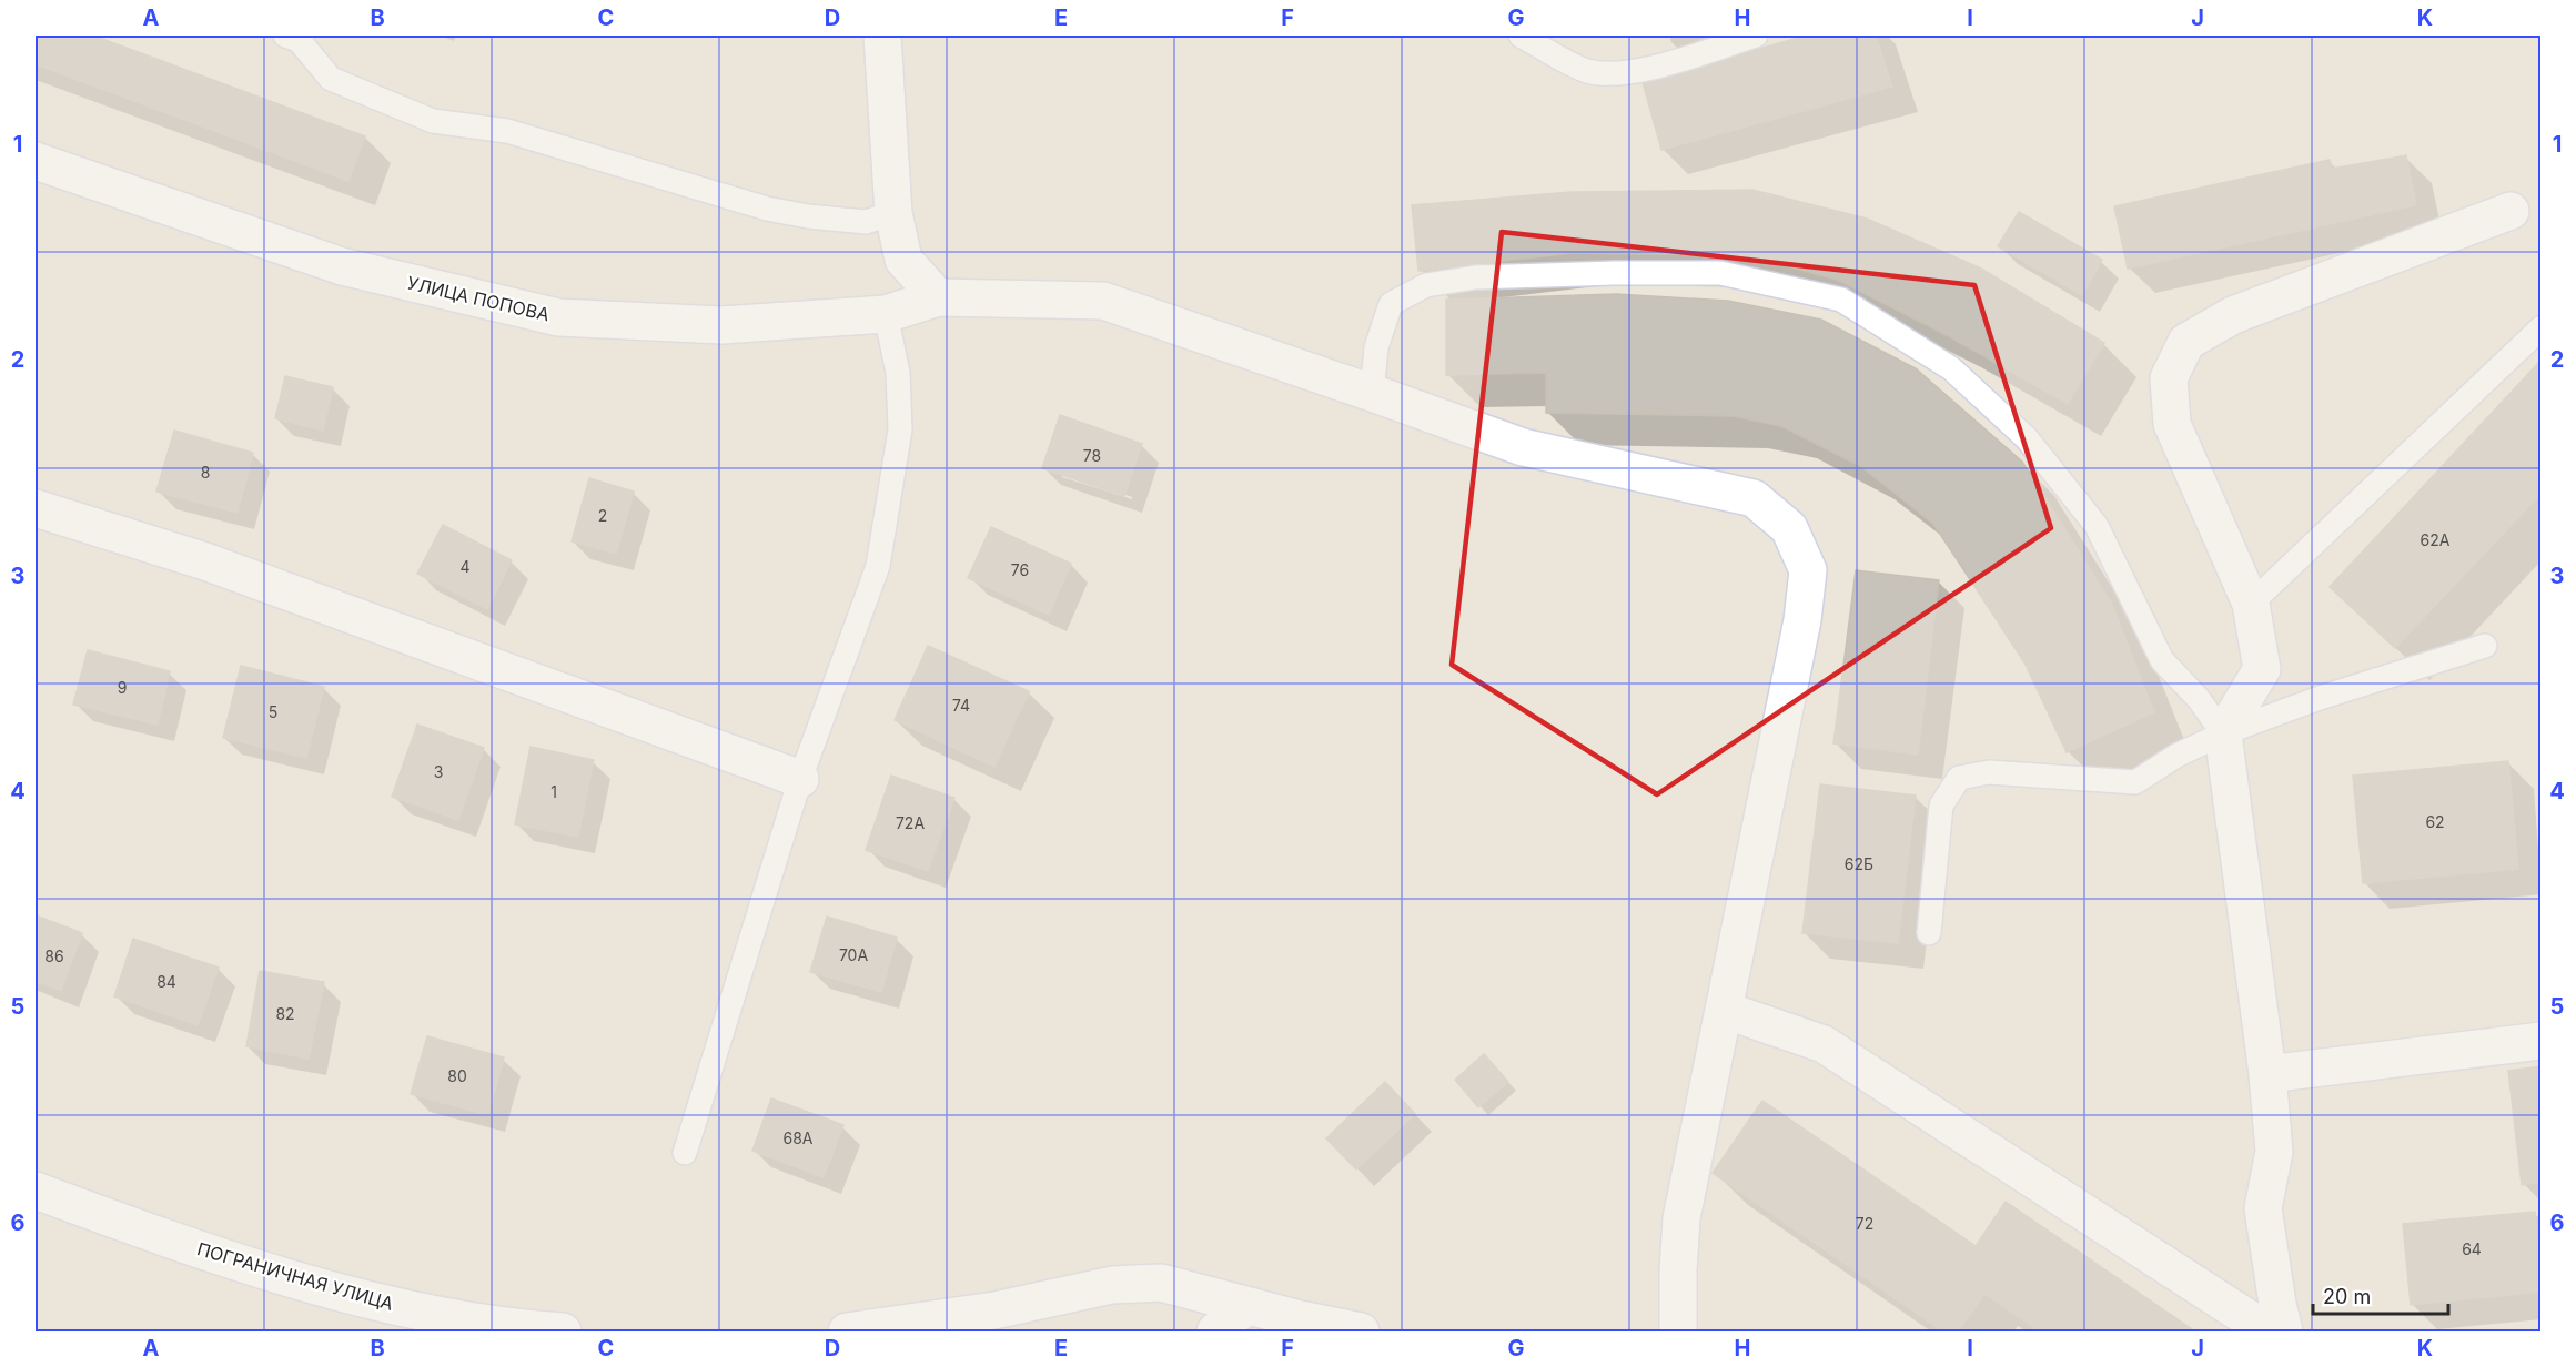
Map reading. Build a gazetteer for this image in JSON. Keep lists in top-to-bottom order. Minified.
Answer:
{"streets":{"street":["УЛИЦА ПОПОВА","ПОГРАНИЧНАЯ УЛИЦА"]},"house_numbers":["78","8","2","62А","4","76","9","74","5","3","1","62","72А","62Б","70А","86","84","82","80","68А","72","64"],"scale_bar":"20 m","grid":{"columns":["A","B","C","D","E","F","G","H","I","J","K"],"rows":["1","2","3","4","5","6"]}}
